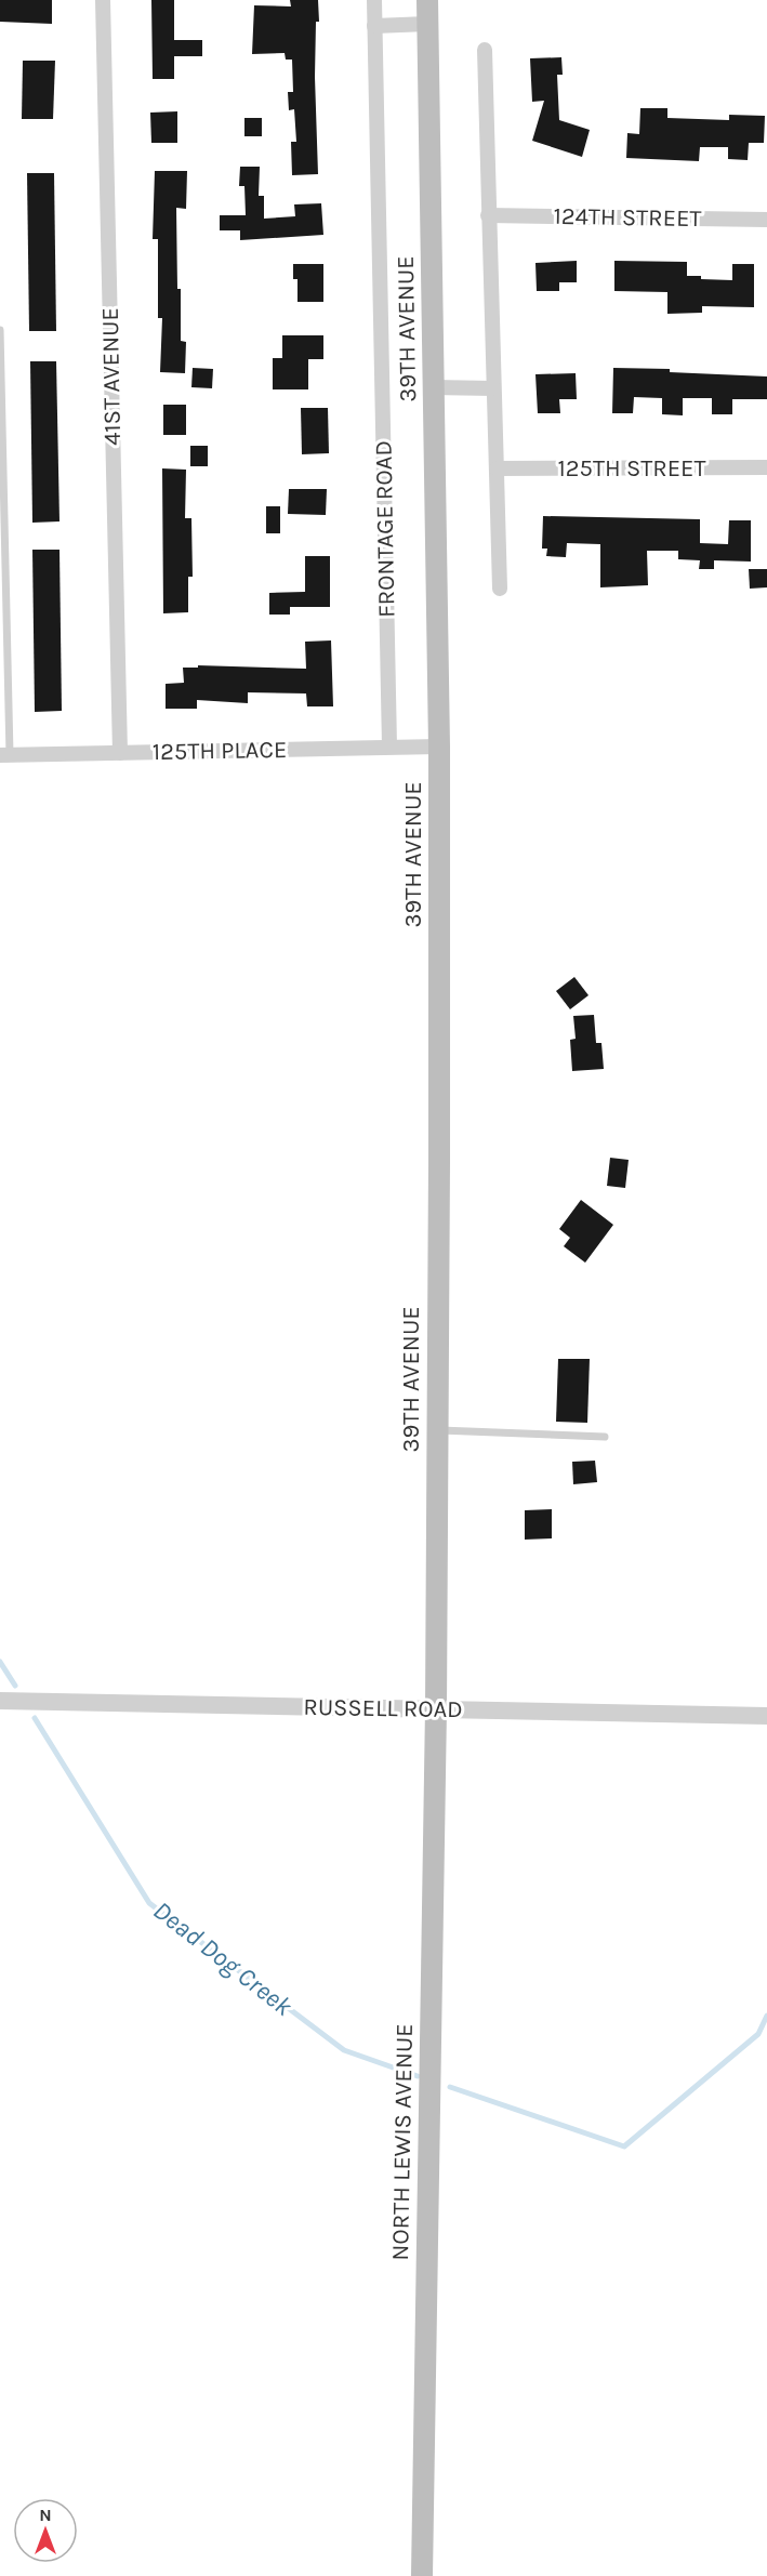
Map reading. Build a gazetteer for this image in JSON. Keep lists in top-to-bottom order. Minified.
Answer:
{"streets":{"main road":["39TH AVENUE","NORTH LEWIS AVENUE"],"street":["124TH STREET","41ST AVENUE","125TH STREET","FRONTAGE ROAD","125TH PLACE","RUSSELL ROAD"]},"crossings":[["39TH AVENUE","125TH PLACE"],["39TH AVENUE","RUSSELL ROAD"],["39TH AVENUE","NORTH LEWIS AVENUE"],["41ST AVENUE","125TH PLACE"],["FRONTAGE ROAD","125TH PLACE"],["RUSSELL ROAD","NORTH LEWIS AVENUE"]],"water":["Dead Dog Creek"],"north":"top"}
